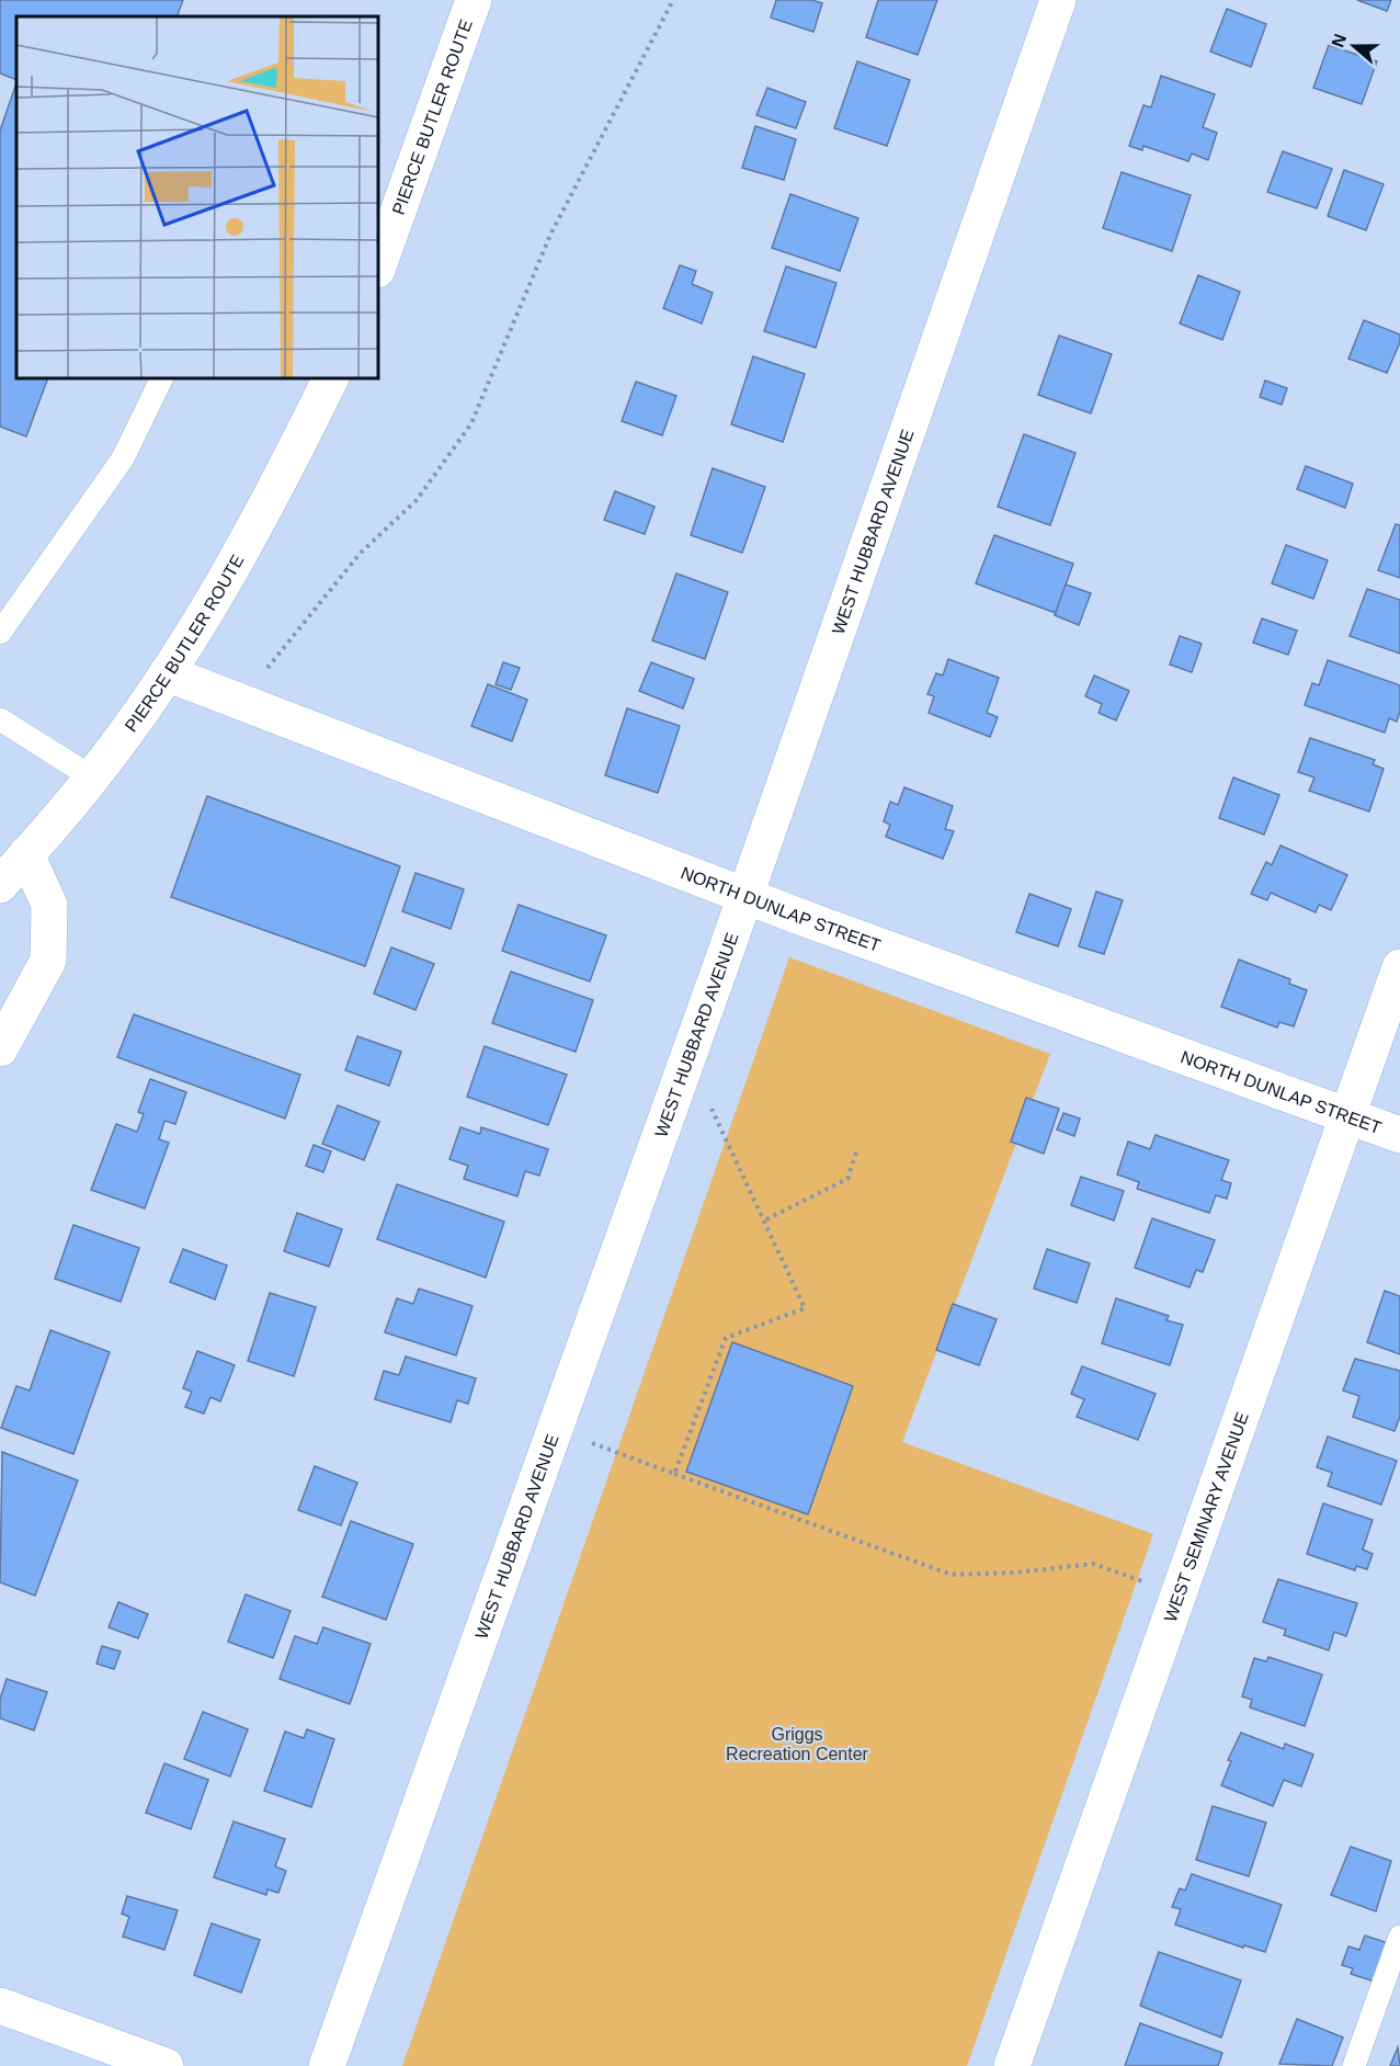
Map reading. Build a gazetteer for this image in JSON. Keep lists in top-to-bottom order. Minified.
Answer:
{"streets":{"street":["PIERCE BUTLER ROUTE","WEST HUBBARD AVENUE","NORTH DUNLAP STREET","WEST SEMINARY AVENUE"]},"crossings":[["PIERCE BUTLER ROUTE","NORTH DUNLAP STREET"],["WEST HUBBARD AVENUE","NORTH DUNLAP STREET"],["NORTH DUNLAP STREET","WEST SEMINARY AVENUE"]],"parks":["Griggs Recreation Center"],"north":"left"}
